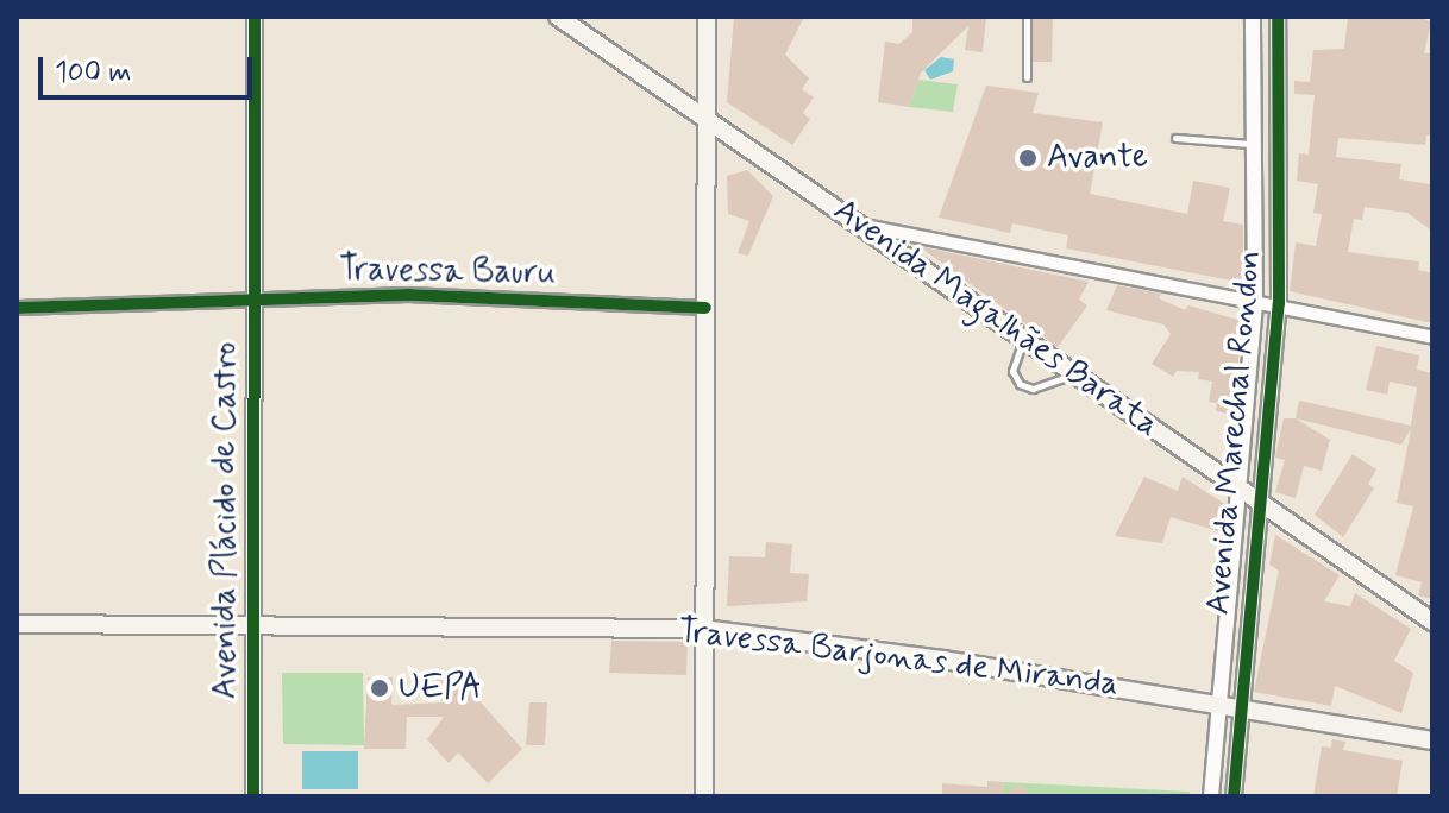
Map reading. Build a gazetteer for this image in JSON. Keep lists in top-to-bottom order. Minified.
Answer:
{"streets":{"main road":["Avenida Magalhães Barata","Travessa Barjonas de Miranda"],"street":["Travessa Bauru","Avenida Marechal Rondon","Avenida Plácido de Castro"]},"crossings":[["Travessa Bauru","Avenida Plácido de Castro"],["Avenida Magalhães Barata","Avenida Marechal Rondon"],["Avenida Marechal Rondon","Travessa Barjonas de Miranda"],["Avenida Plácido de Castro","Travessa Barjonas de Miranda"]],"places":["Avante","UEPA"],"scale_bar":"100 m"}
